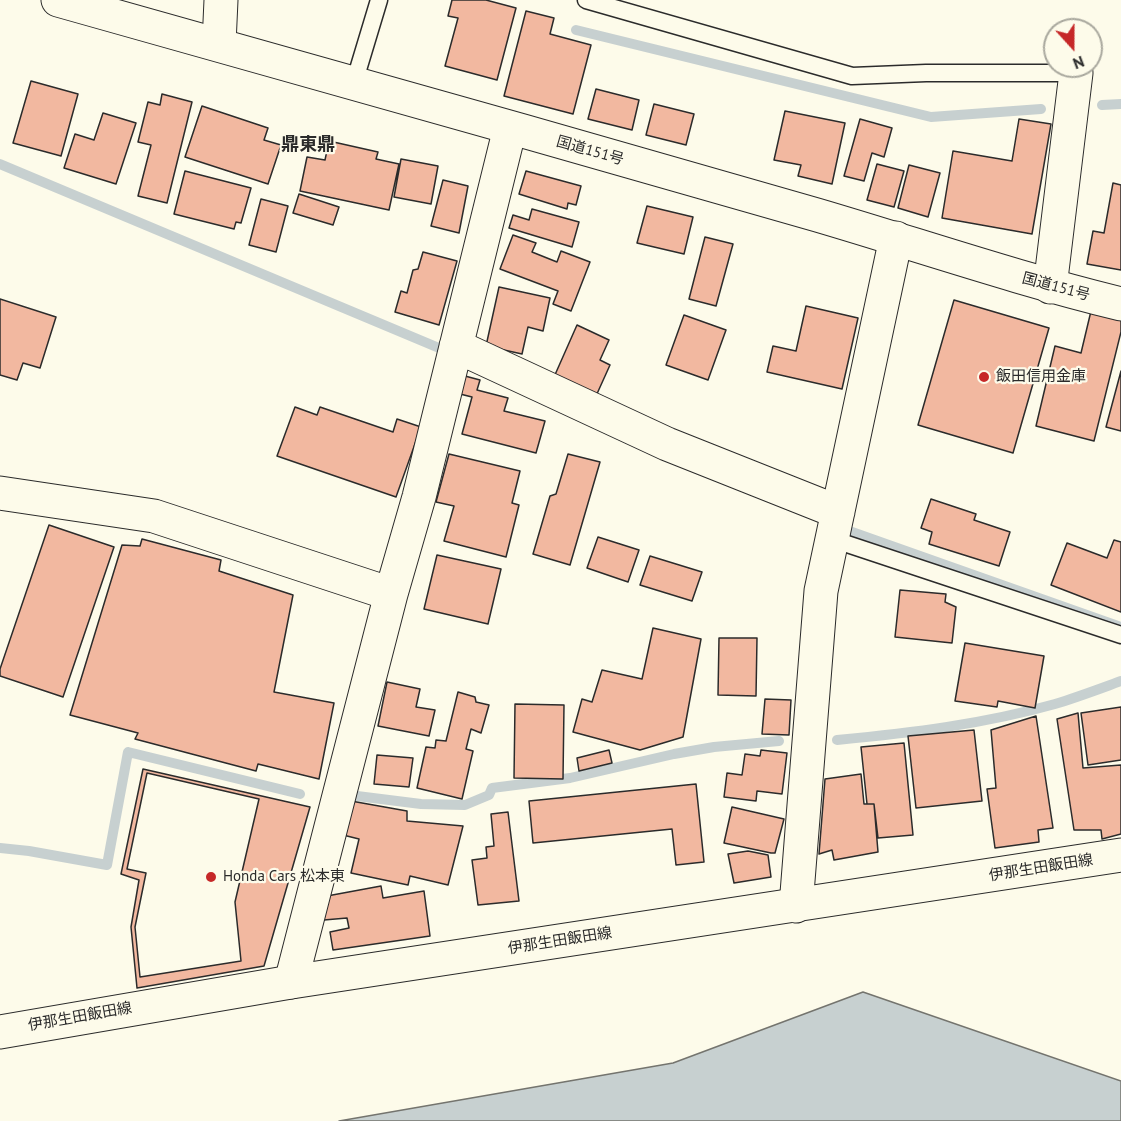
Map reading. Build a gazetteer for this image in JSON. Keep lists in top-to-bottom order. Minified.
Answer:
{"streets":{"main road":["国道151号","伊那生田飯田線"]},"districts":["鼎東鼎"],"places":["飯田信用金庫","Honda Cars 松本東"],"north":"bottom"}
